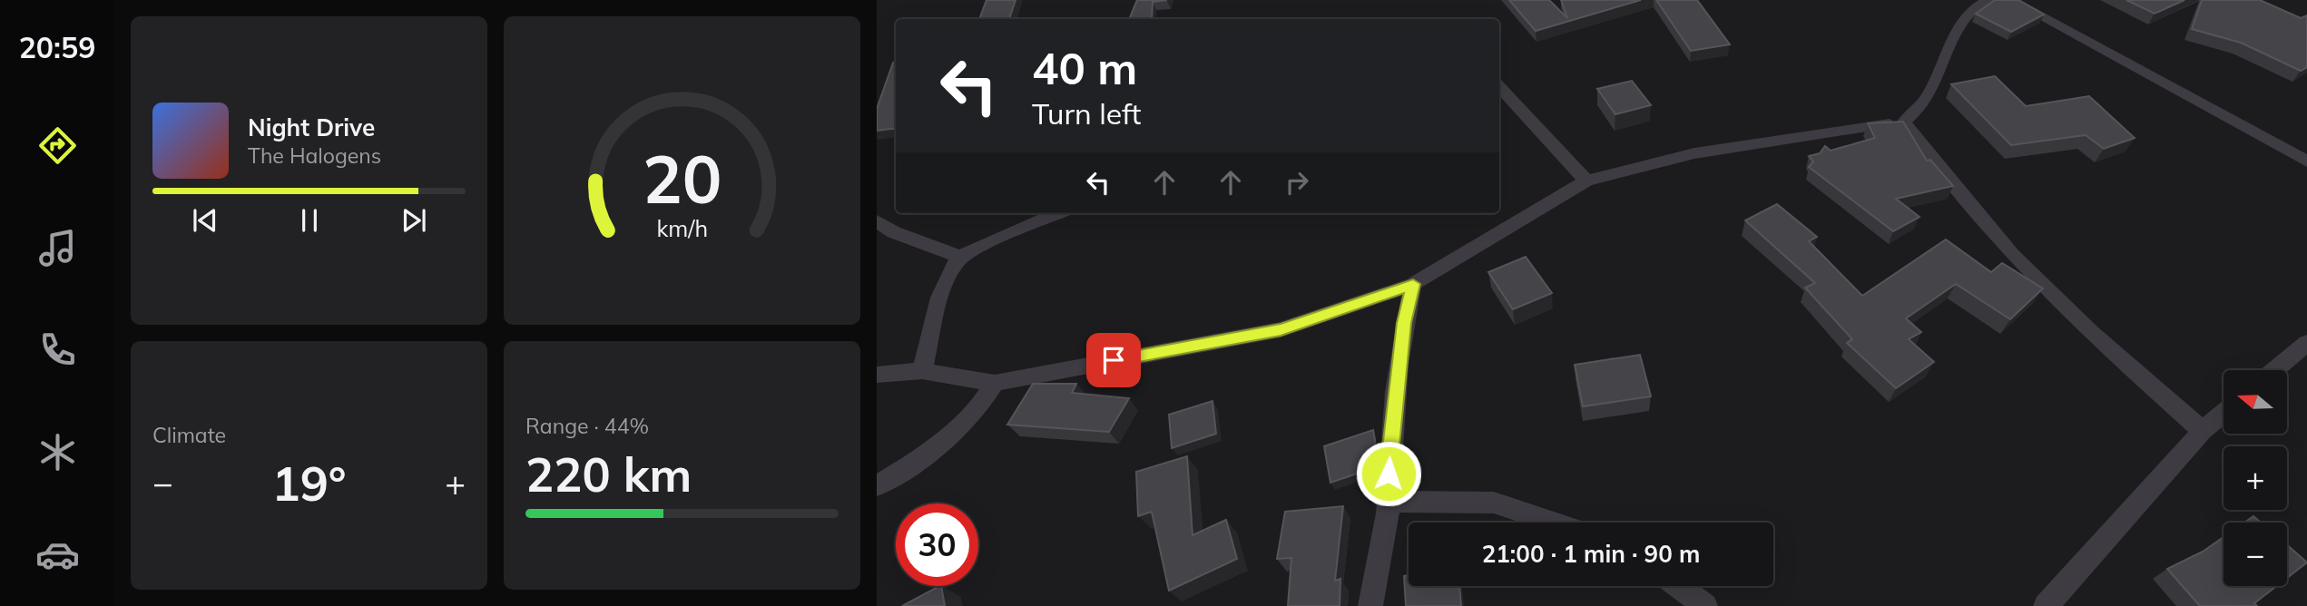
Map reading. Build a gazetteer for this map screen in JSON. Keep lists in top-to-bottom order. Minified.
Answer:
{"north":"left","page":{"tabs":"20:59","turn":["40 m","Turn left"],"song":["Night Drive","The Halogens"],"tile":["Climate",["Range · 44%","220 km"]],"map_buttons":["+","−"],"heat":["−","19°","+"],"limit":"30","trip":"21:00 · 1 min · 90 m","gauge":["20","km/h"]}}
